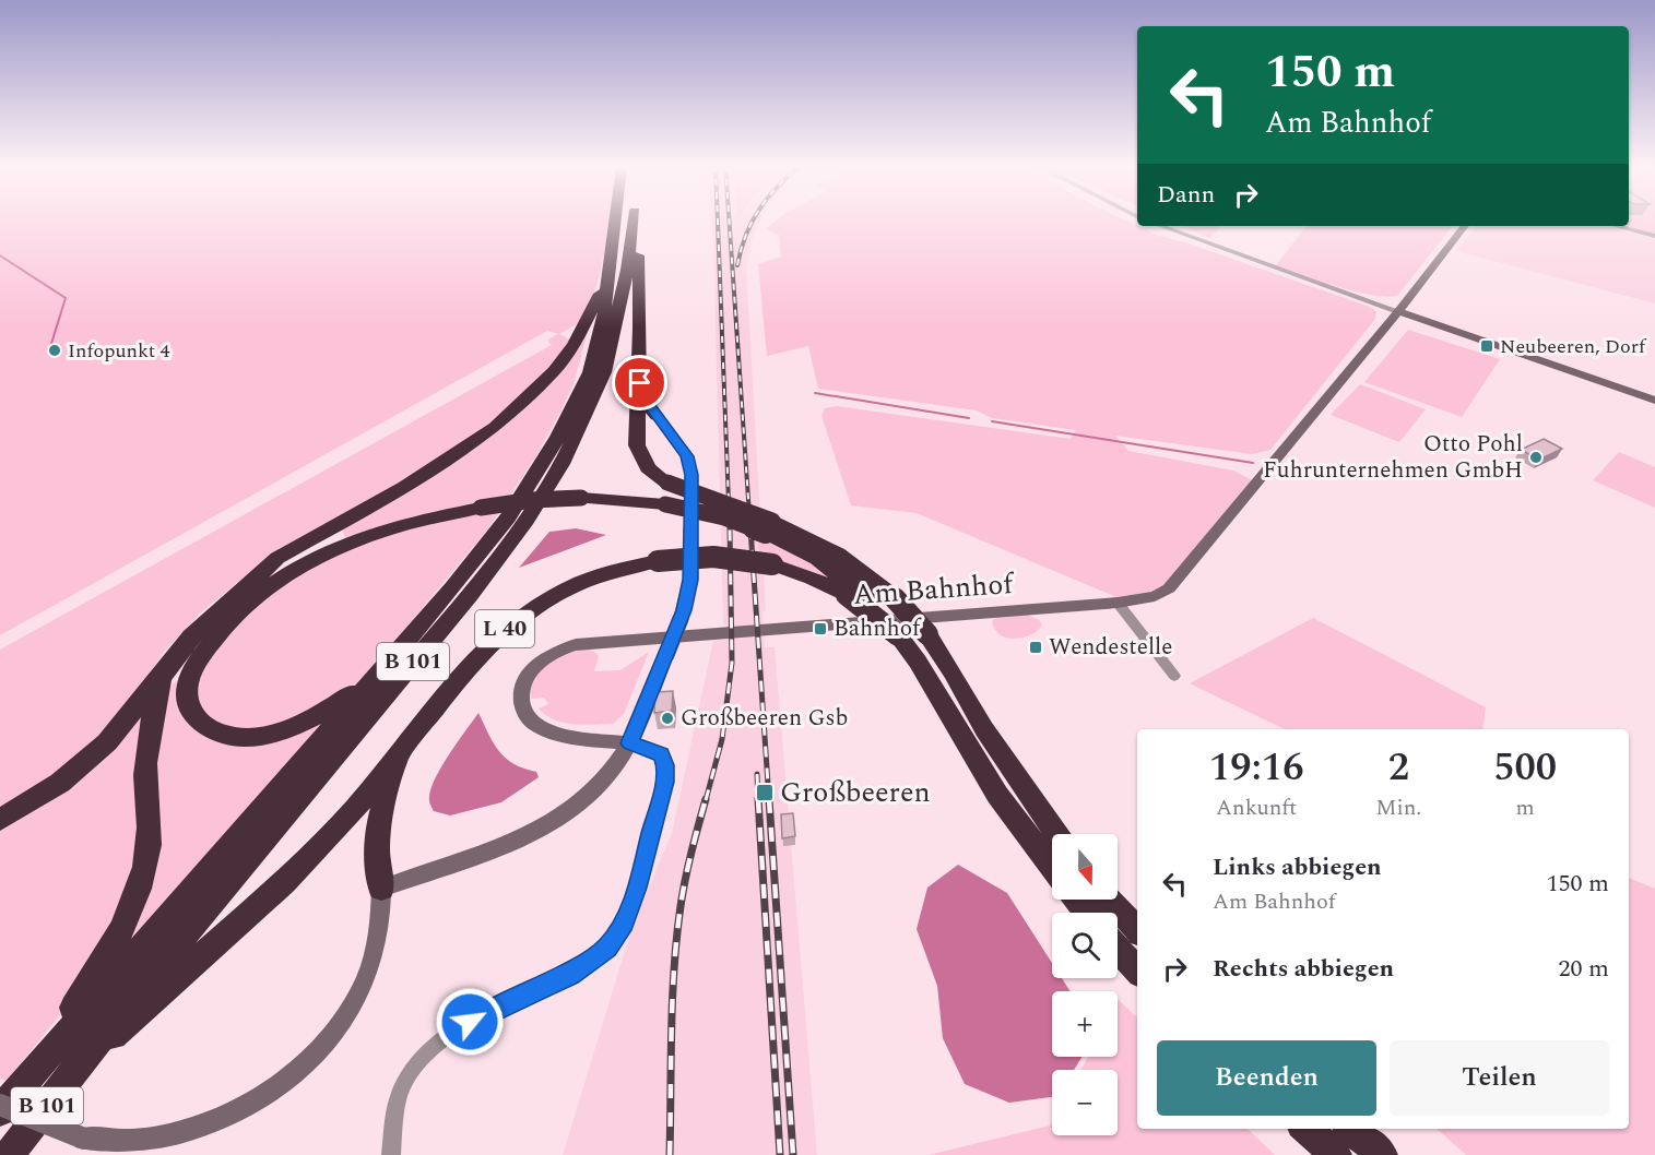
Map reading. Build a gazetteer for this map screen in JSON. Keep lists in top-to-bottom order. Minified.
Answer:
{"streets":{"highway":["L 40","B 101"],"main road":["Am Bahnhof"]},"places":{"transit":["Neubeeren, Dorf","Bahnhof","Wendestelle","Großbeeren"],"other":["Infopunkt 4","Otto Pohl Fuhrunternehmen GmbH","Großbeeren Gsb"]},"north":"bottom","page":{"turn":["150 m","Am Bahnhof"],"then":"Dann","eta":["19:16","Ankunft","2","Min.","500","m"],"map_buttons":["+","−"],"list":[{"name":"Links abbiegen","note":"Am Bahnhof","value":"150 m"},{"name":"Rechts abbiegen","value":"20 m"}],"buttons":["Beenden","Teilen"]}}
